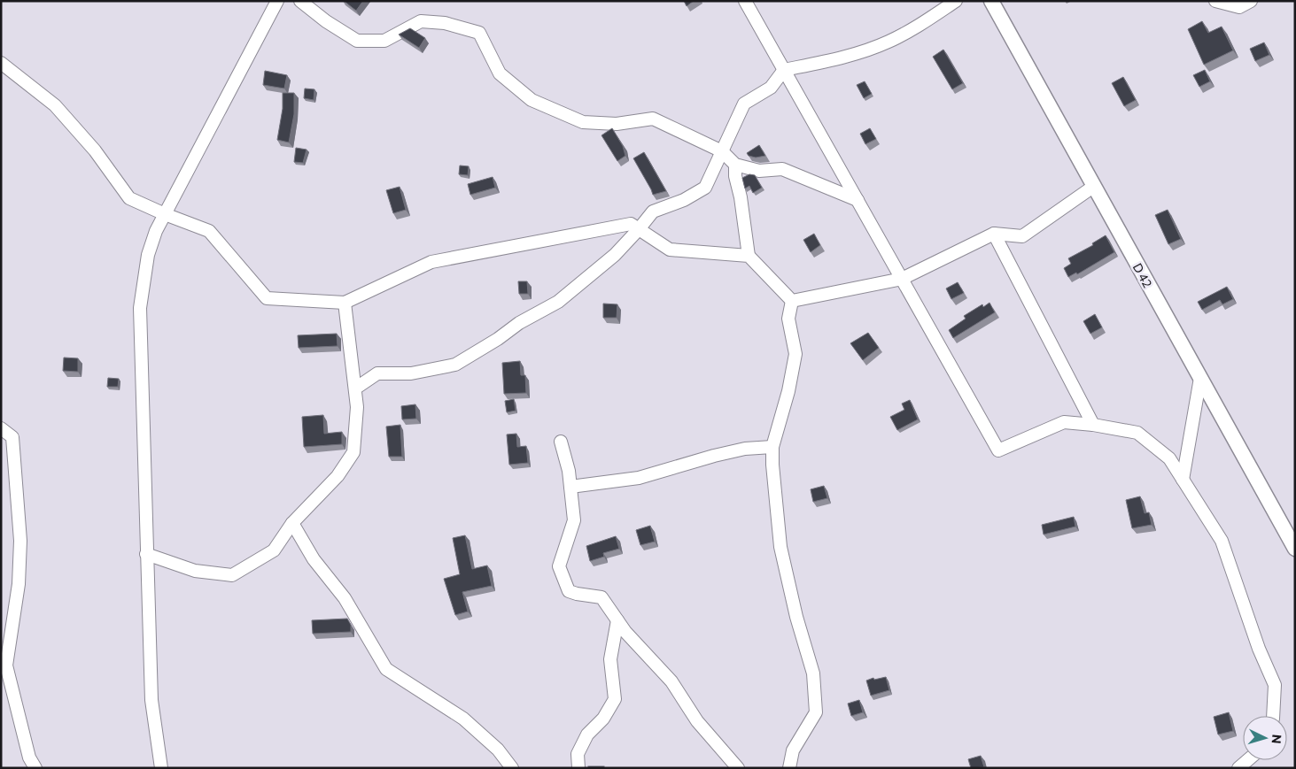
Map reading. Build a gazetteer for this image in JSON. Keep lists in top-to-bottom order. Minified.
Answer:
{"streets":{"street":["D 42"]},"north":"right"}
